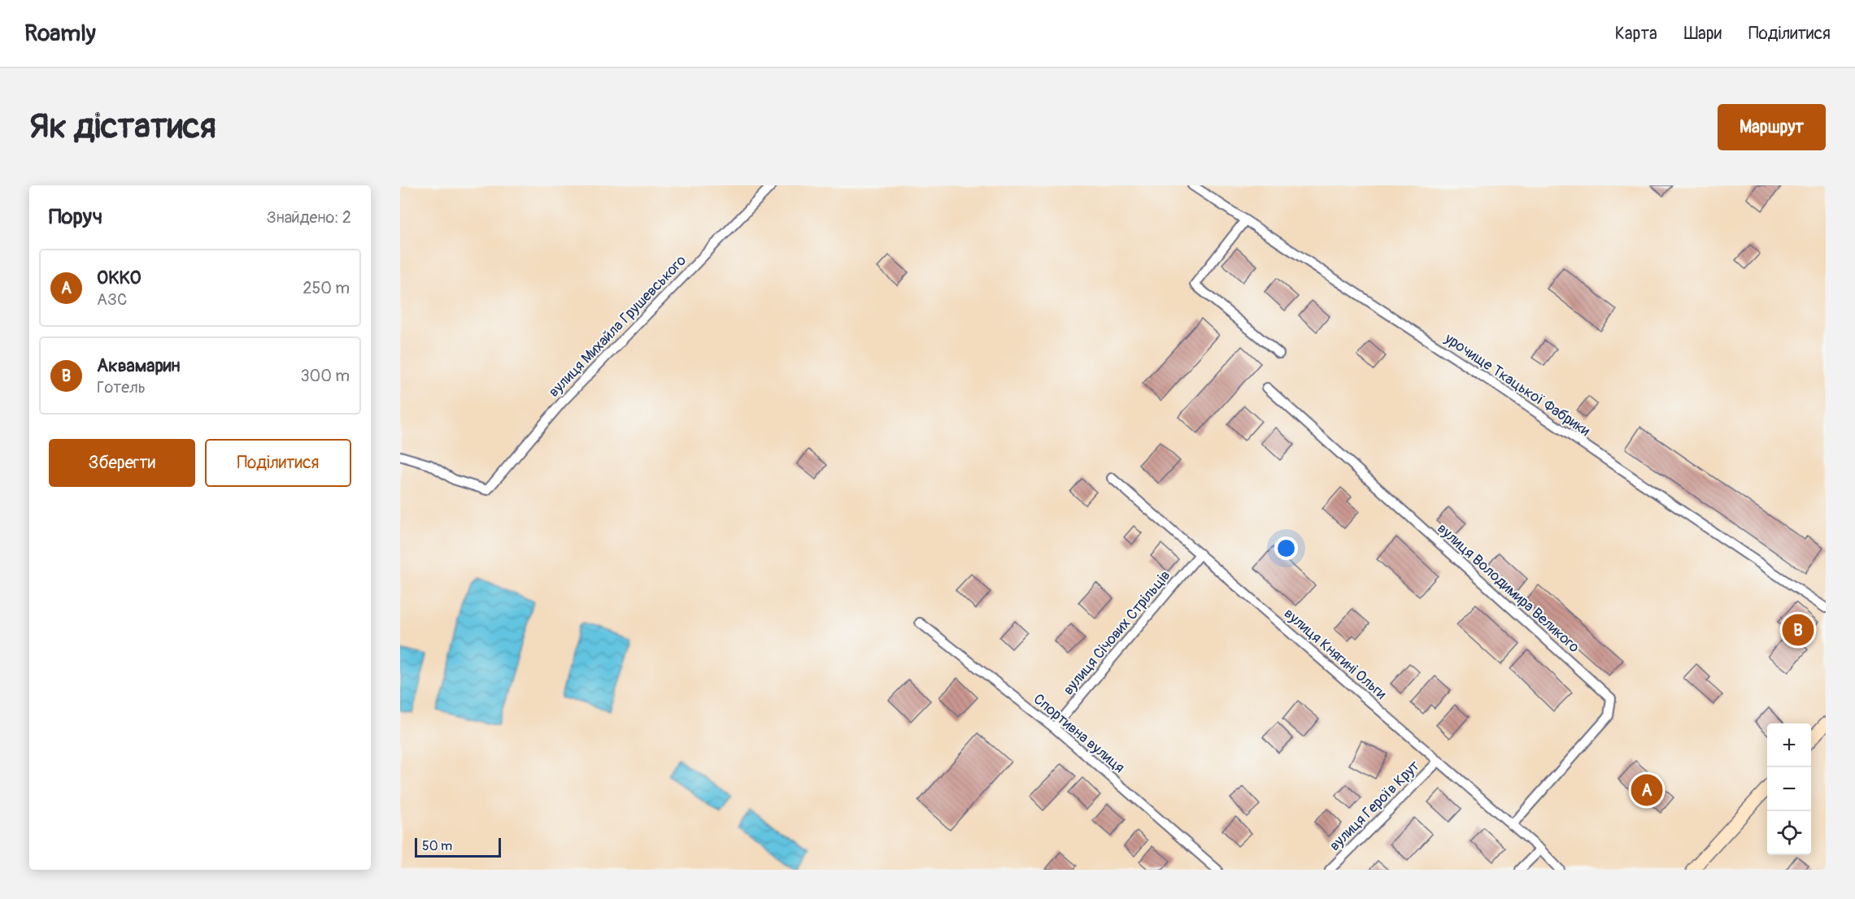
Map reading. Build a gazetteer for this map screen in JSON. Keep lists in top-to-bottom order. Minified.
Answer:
{"streets":{"street":["вулиця Михайла Грушевського","урочище Ткацької Фабрики","вулиця Володимира Великого","вулиця Січових Стрільців","вулиця Княгині Ольги","Спортивна вулиця","вулиця Героїв Крут"]},"crossings":[["вулиця Володимира Великого","вулиця Княгині Ольги"],["вулиця Січових Стрільців","вулиця Княгині Ольги"],["вулиця Січових Стрільців","Спортивна вулиця"],["вулиця Княгині Ольги","вулиця Героїв Крут"]],"scale_bar":"50 m","page":{"header":"Roamly","nav":["Карта","Шари","Поділитися"],"buttons":["Маршрут",["Зберегти","Поділитися"]],"title":"Як дістатися","heading":["Поруч","Знайдено: 2"],"list":[{"mark":"A","name":"OKKO","note":"АЗС","value":"250 m"},{"mark":"B","name":"Аквамарин","note":"Готель","value":"300 m"}],"pins":["B","A"],"map_buttons":["+","−"],"scale":"50 m"}}
